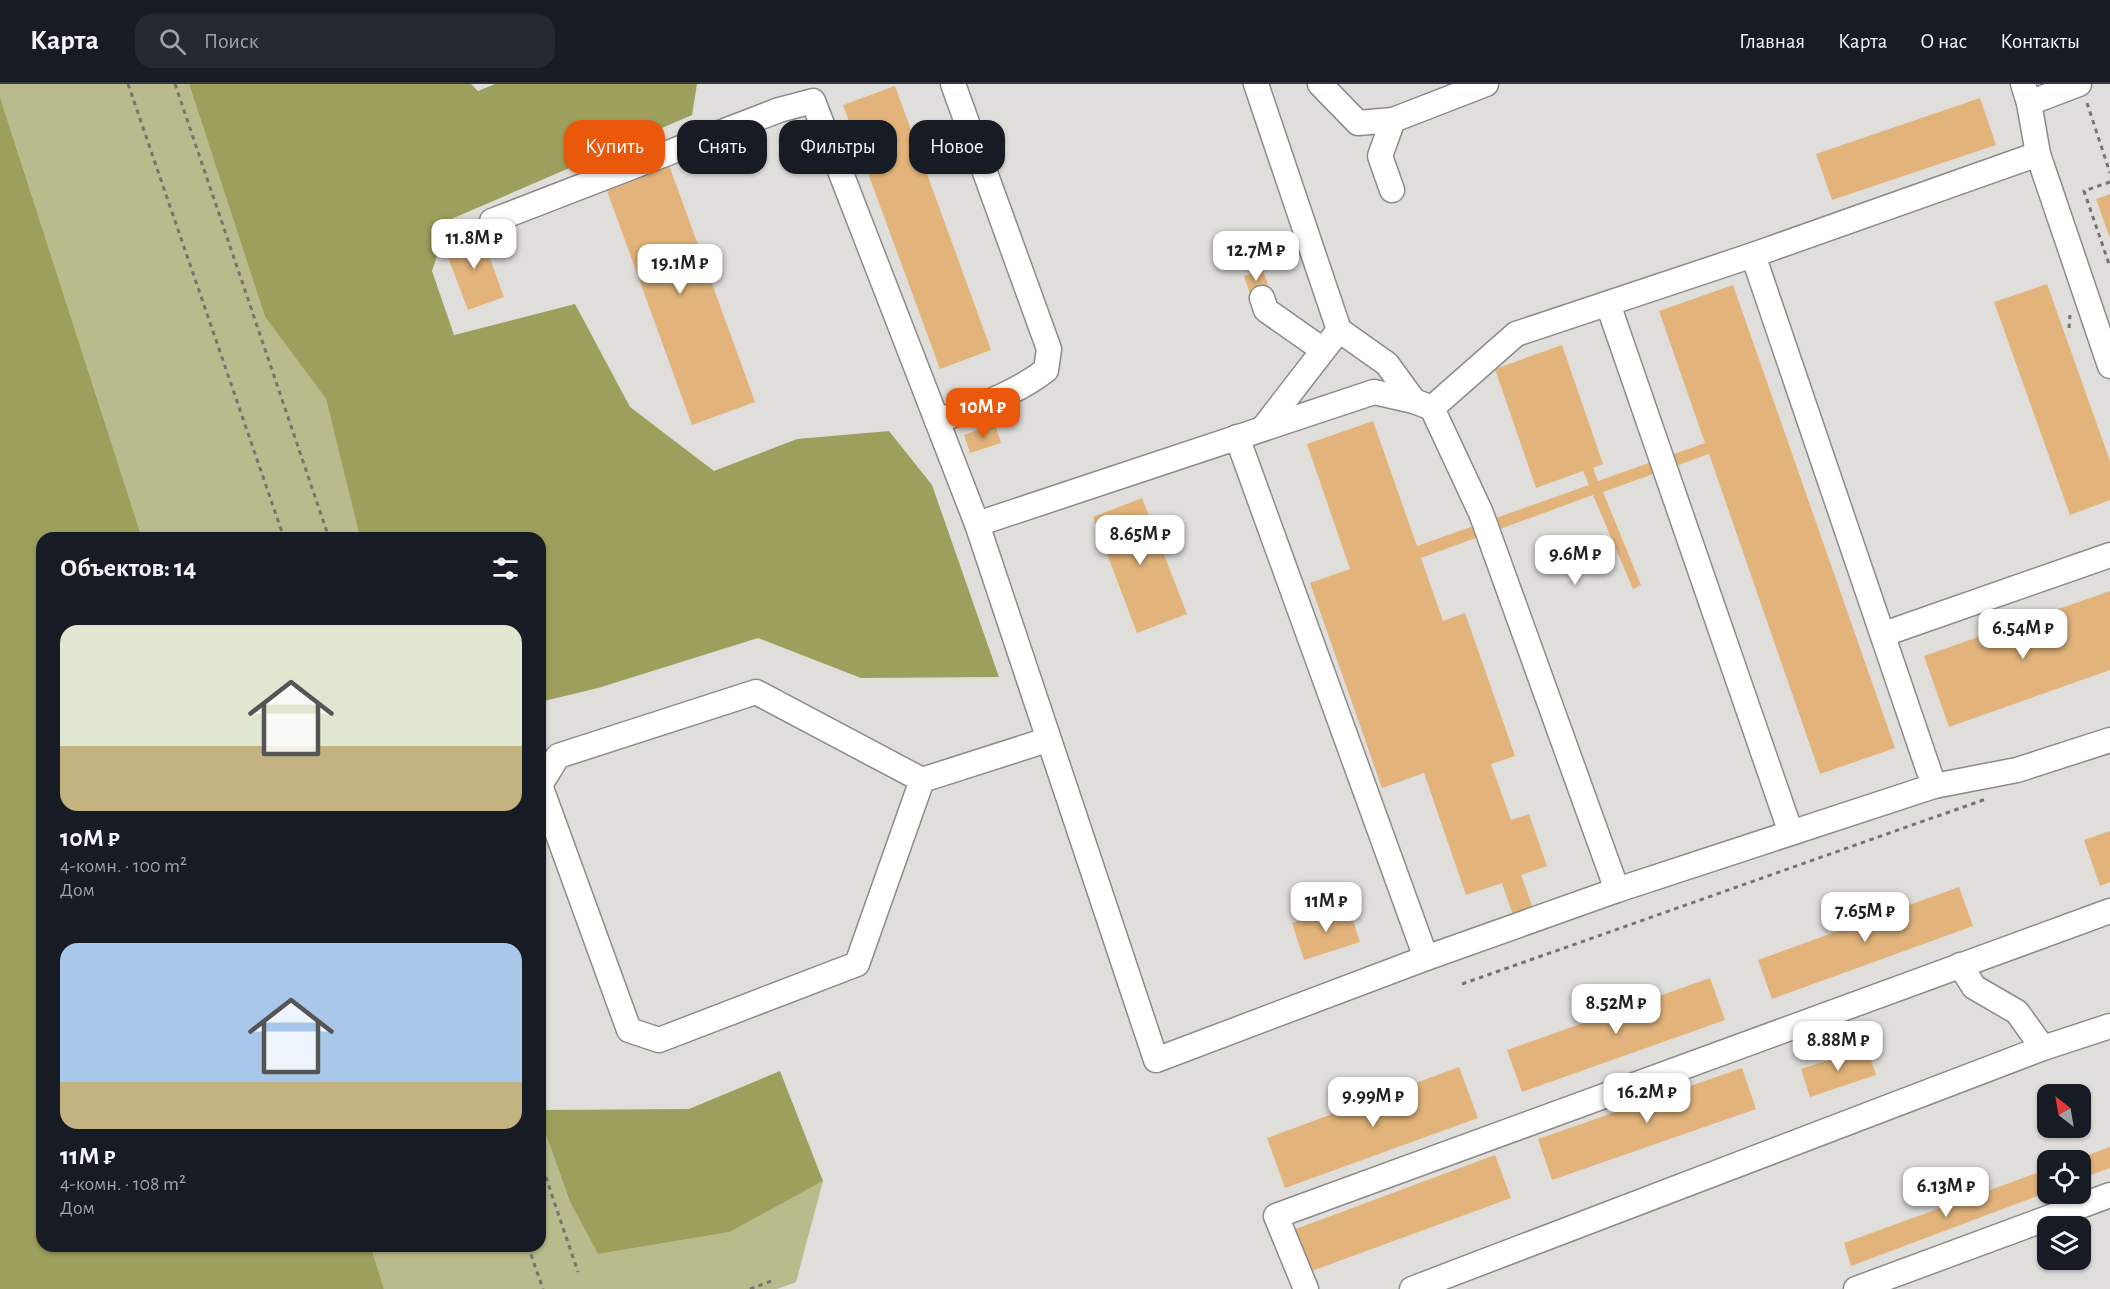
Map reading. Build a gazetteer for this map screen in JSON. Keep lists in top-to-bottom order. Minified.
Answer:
{"north":"top left","page":{"header":"Карта","search":"Поиск","nav":["Главная","Карта","О нас","Контакты"],"chip":["Купить","Снять","Фильтры","Новое"],"price":["11.8M ₽","12.7M ₽","19.1M ₽","10M ₽","8.65M ₽","9.6M ₽","6.54M ₽","11M ₽","7.65M ₽","8.52M ₽","8.88M ₽","16.2M ₽","9.99M ₽","6.13M ₽"],"heading":"Объектов: 14","list":[{"name":"10M ₽","note":"4-комн. · 100 m² · Дом"},{"name":"11M ₽","note":"4-комн. · 108 m² · Дом"}]}}
